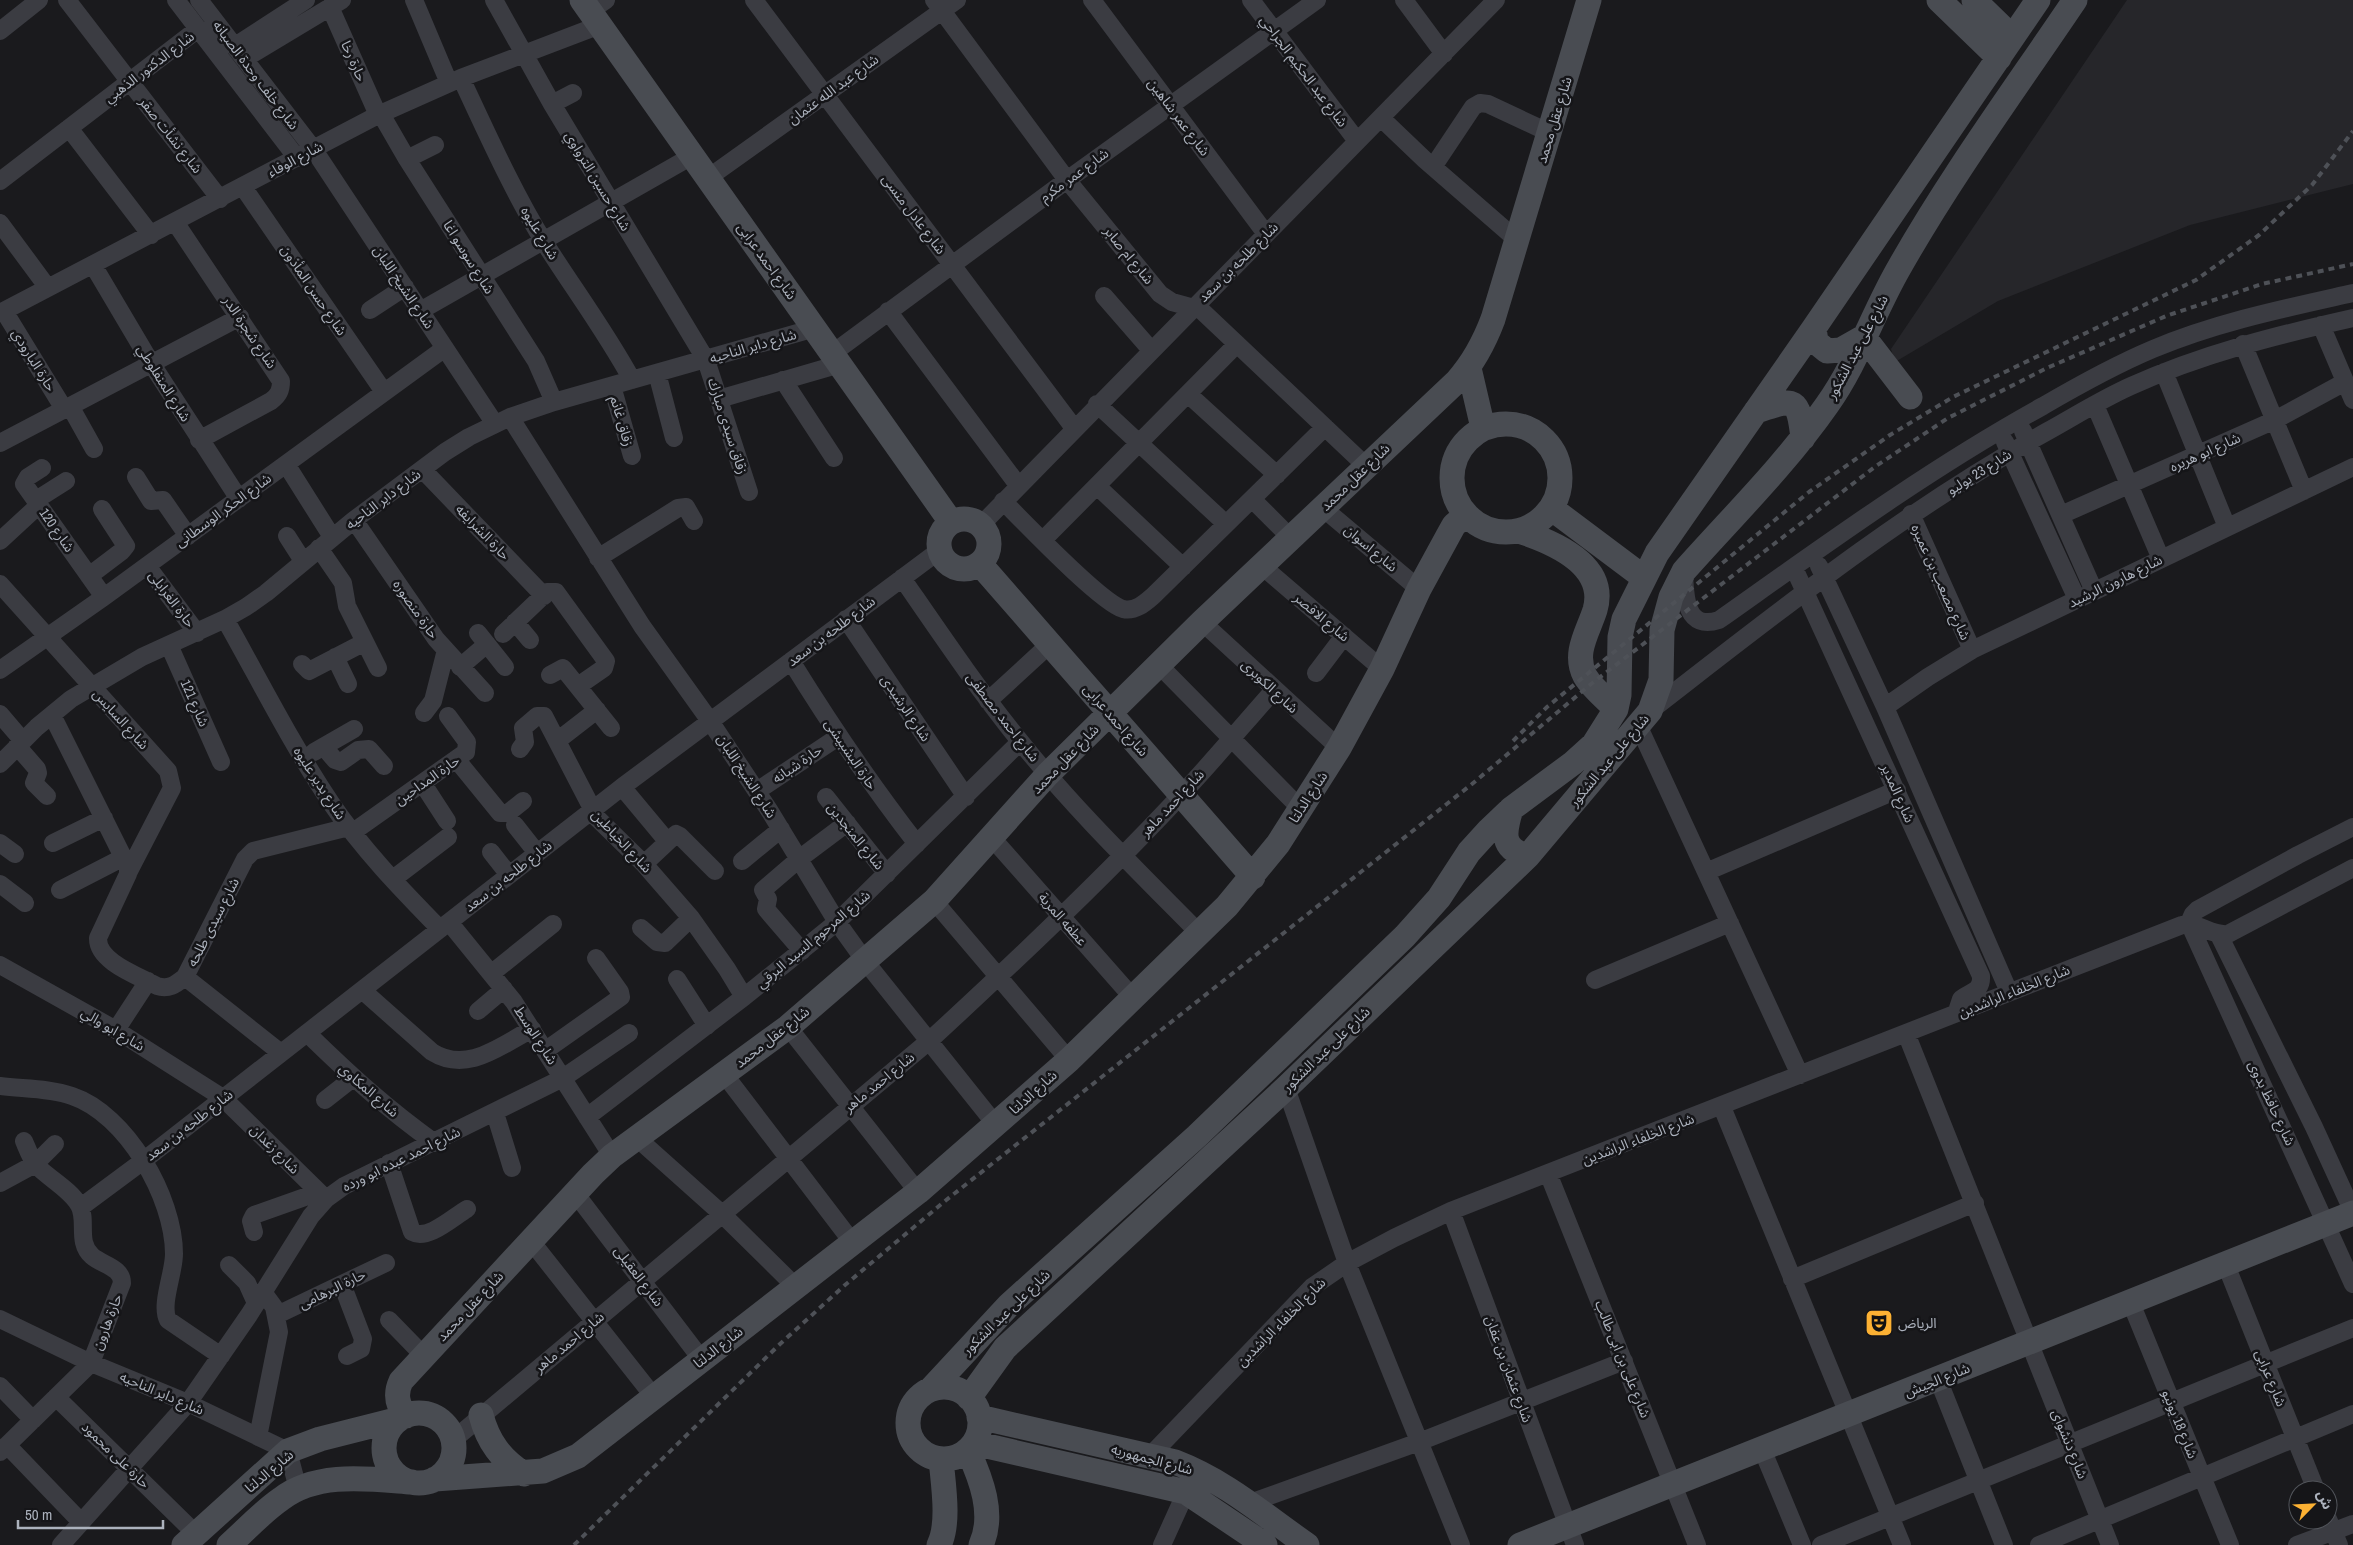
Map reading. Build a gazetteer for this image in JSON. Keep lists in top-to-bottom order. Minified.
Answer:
{"streets":{"street":["حارة رخا","شارع الدكتور الذهبي","شارع عبد الحكيم الجراحي","شارع خلف وحدة الصيانه","شارع عبد الله عثمان","شارع عمر شاهين","شارع عقل محمد","شارع نشأت صقر","شارع الوفاء","شارع عمر مكرم","شارع حسين الترواوي","شارع عادل منسى","شارع عليوه","شارع ام صابر","شارع سوسو اغا","شارع احمد عرابى","شارع طلحه بن سعد","شارع الشيخ اللبان","شارع حسن المأذون","شارع شجرة الدر","شارع داير الناحيه","شارع على عبد الشكور","حارة البارودي","شارع المنفلوطي","زقاق غانم","زقاق سيدى مبارك","شارع ابو هريره","شارع 23 يوليو","شارع الحكر الوسطانى","شارع 120","حارة الشرايفه","شارع اسوان","شارع هارون الرشيد","شارع مصعب بن عميره","حارة الغرابلى","حارة منصوره","شارع الاقصر","شارع الكوبرى","شارع 121","شارع الرشيدى","شارع احمد مصطفى","شارع السايس","حارة البشبيشى","حارة شبانه","حارة المداحين","شارع بدير عليوه","شارع المدير","شارع الدلتا","شارع احمد ماهر","شارع المنجدين","شارع الخياطين","عطفه المرية","شارع سيدى طلحه","شارع المرحوم السيد البرقي","شارع الخلفاء الراشدين","شارع ابو والي","شارع الوسط","شارع المكاوي","شارع حافظ بدوى","شارع زغدان","شارع احمد عبده ابو ورده","شارع العقيلى","حارة البرهامى","حارة هارون","شارع على بن ابى طالب","شارع عثمان بن عفان","شارع عرابى","شارع الجيش","شارع 18 يونيو","شارع دنشواى","حارة على محمود","شارع الجمهوريه"]},"crossings":[["حارة رخا","شارع الوفاء"],["حارة رخا","شارع سوسو اغا"],["شارع الدكتور الذهبي","شارع خلف وحدة الصيانه"],["شارع الدكتور الذهبي","شارع نشأت صقر"],["شارع عبد الحكيم الجراحي","شارع عمر مكرم"],["شارع عبد الحكيم الجراحي","شارع طلحه بن سعد"],["شارع خلف وحدة الصيانه","شارع الوفاء"],["شارع خلف وحدة الصيانه","شارع الشيخ اللبان"],["شارع عبد الله عثمان","شارع عادل منسى"],["شارع عبد الله عثمان","شارع ام صابر"],["شارع عبد الله عثمان","شارع احمد عرابى"],["شارع عمر شاهين","شارع عمر مكرم"],["شارع عمر شاهين","شارع طلحه بن سعد"],["شارع عقل محمد","شارع ام صابر"],["شارع عقل محمد","شارع احمد عرابى"],["شارع عقل محمد","شارع الشيخ اللبان"],["شارع عقل محمد","شارع اسوان"],["شارع عقل محمد","شارع الاقصر"],["شارع عقل محمد","شارع الكوبرى"],["شارع عقل محمد","شارع احمد مصطفى"],["شارع عقل محمد","شارع الدلتا"],["شارع عقل محمد","شارع احمد ماهر"],["شارع عقل محمد","عطفه المرية"],["شارع عقل محمد","شارع الوسط"],["شارع عقل محمد","شارع العقيلى"],["شارع نشأت صقر","شارع الوفاء"],["شارع الوفاء","شارع حسين الترواوي"],["شارع الوفاء","شارع عليوه"],["شارع الوفاء","شارع سوسو اغا"],["شارع الوفاء","شارع احمد عرابى"],["شارع الوفاء","شارع الشيخ اللبان"],["شارع الوفاء","شارع حسن المأذون"],["شارع الوفاء","شارع شجرة الدر"],["شارع الوفاء","حارة البارودي"],["شارع الوفاء","شارع المنفلوطي"],["شارع عمر مكرم","شارع عادل منسى"],["شارع عمر مكرم","شارع ام صابر"],["شارع عمر مكرم","شارع احمد عرابى"],["شارع حسين الترواوي","شارع داير الناحيه"],["شارع حسين الترواوي","زقاق سيدى مبارك"],["شارع عادل منسى","شارع طلحه بن سعد"],["شارع عليوه","شارع داير الناحيه"],["شارع ام صابر","شارع طلحه بن سعد"],["شارع سوسو اغا","شارع داير الناحيه"],["شارع احمد عرابى","شارع طلحه بن سعد"],["شارع احمد عرابى","شارع داير الناحيه"],["شارع احمد عرابى","شارع الدلتا"],["شارع احمد عرابى","شارع احمد ماهر"],["شارع طلحه بن سعد","شارع الشيخ اللبان"],["شارع طلحه بن سعد","شارع الرشيدى"],["شارع طلحه بن سعد","شارع احمد مصطفى"],["شارع طلحه بن سعد","حارة البشبيشى"],["شارع طلحه بن سعد","شارع بدير عليوه"],["شارع طلحه بن سعد","شارع الخياطين"],["شارع طلحه بن سعد","شارع ابو والي"],["شارع طلحه بن سعد","شارع الوسط"],["شارع طلحه بن سعد","شارع المكاوي"],["شارع طلحه بن سعد","شارع زغدان"],["شارع طلحه بن سعد","حارة هارون"],["شارع الشيخ اللبان","شارع داير الناحيه"],["شارع الشيخ اللبان","شارع الحكر الوسطانى"],["شارع الشيخ اللبان","حارة شبانه"],["شارع الشيخ اللبان","شارع الدلتا"],["شارع الشيخ اللبان","شارع احمد ماهر"],["شارع الشيخ اللبان","شارع المرحوم السيد البرقي"],["شارع حسن المأذون","شارع الحكر الوسطانى"],["شارع شجرة الدر","شارع المنفلوطي"],["شارع داير الناحيه","زقاق غانم"],["شارع داير الناحيه","زقاق سيدى مبارك"],["شارع داير الناحيه","حارة الشرايفه"],["شارع داير الناحيه","حارة الغرابلى"],["شارع داير الناحيه","حارة منصوره"],["شارع داير الناحيه","شارع 121"],["شارع داير الناحيه","شارع السايس"],["شارع داير الناحيه","شارع بدير عليوه"],["شارع داير الناحيه","شارع الدلتا"],["شارع داير الناحيه","شارع احمد عبده ابو ورده"],["شارع داير الناحيه","حارة هارون"],["شارع على عبد الشكور","شارع 23 يوليو"],["شارع على عبد الشكور","شارع الجمهوريه"],["شارع المنفلوطي","شارع الحكر الوسطانى"],["شارع 23 يوليو","شارع مصعب بن عميره"],["شارع 23 يوليو","شارع المدير"],["شارع الحكر الوسطانى","شارع 120"],["شارع الحكر الوسطانى","حارة الغرابلى"],["شارع الحكر الوسطانى","شارع السايس"],["شارع اسوان","شارع الدلتا"],["شارع هارون الرشيد","شارع مصعب بن عميره"],["شارع هارون الرشيد","شارع المدير"],["شارع الاقصر","شارع الدلتا"],["شارع الكوبرى","شارع الدلتا"],["شارع الكوبرى","شارع احمد ماهر"],["شارع الرشيدى","شارع المرحوم السيد البرقي"],["شارع احمد مصطفى","شارع الدلتا"],["شارع احمد مصطفى","شارع احمد ماهر"],["شارع احمد مصطفى","شارع المرحوم السيد البرقي"],["شارع السايس","شارع سيدى طلحه"],["حارة البشبيشى","حارة شبانه"],["حارة البشبيشى","شارع المرحوم السيد البرقي"],["حارة المداحين","شارع بدير عليوه"],["حارة المداحين","شارع سيدى طلحه"],["شارع بدير عليوه","شارع سيدى طلحه"],["شارع بدير عليوه","شارع الوسط"],["شارع المدير","شارع الخلفاء الراشدين"],["شارع الدلتا","شارع احمد ماهر"],["شارع الدلتا","عطفه المرية"],["شارع الدلتا","شارع العقيلى"],["شارع الدلتا","حارة على محمود"],["شارع احمد ماهر","عطفه المرية"],["شارع احمد ماهر","شارع العقيلى"],["شارع المنجدين","شارع المرحوم السيد البرقي"],["شارع الخياطين","شارع المرحوم السيد البرقي"],["شارع المرحوم السيد البرقي","شارع الوسط"],["شارع الخلفاء الراشدين","شارع حافظ بدوى"],["شارع الخلفاء الراشدين","شارع على بن ابى طالب"],["شارع الخلفاء الراشدين","شارع عثمان بن عفان"],["شارع الخلفاء الراشدين","شارع دنشواى"],["شارع الخلفاء الراشدين","شارع الجمهوريه"],["شارع ابو والي","شارع زغدان"],["شارع الوسط","شارع احمد عبده ابو ورده"],["شارع المكاوي","شارع احمد عبده ابو ورده"],["شارع حافظ بدوى","شارع الجيش"],["شارع زغدان","شارع احمد عبده ابو ورده"],["شارع احمد عبده ابو ورده","حارة على محمود"],["شارع على بن ابى طالب","شارع الجيش"],["شارع عثمان بن عفان","شارع الجيش"],["شارع عرابى","شارع الجيش"],["شارع الجيش","شارع 18 يونيو"],["شارع الجيش","شارع دنشواى"]],"places":{"theatre":["الرياض"]},"scale_bar":"50 m","north":"top right"}
